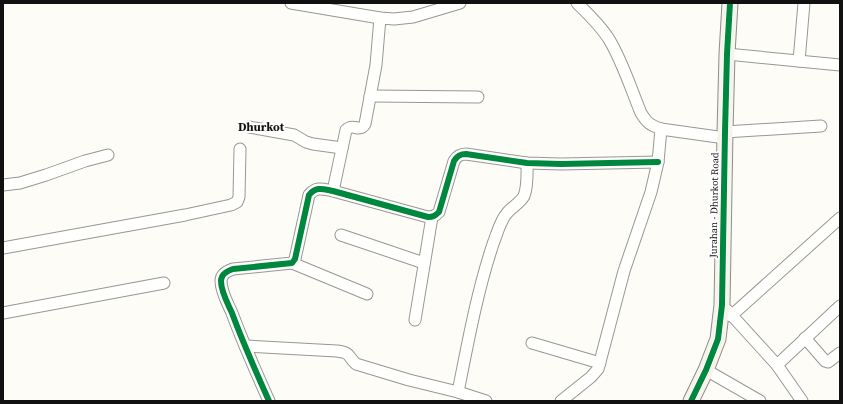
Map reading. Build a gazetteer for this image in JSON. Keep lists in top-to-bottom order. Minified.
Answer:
{"streets":{"street":["Jurahan - Dhurkot Road"]},"districts":["Dhurkot"]}
